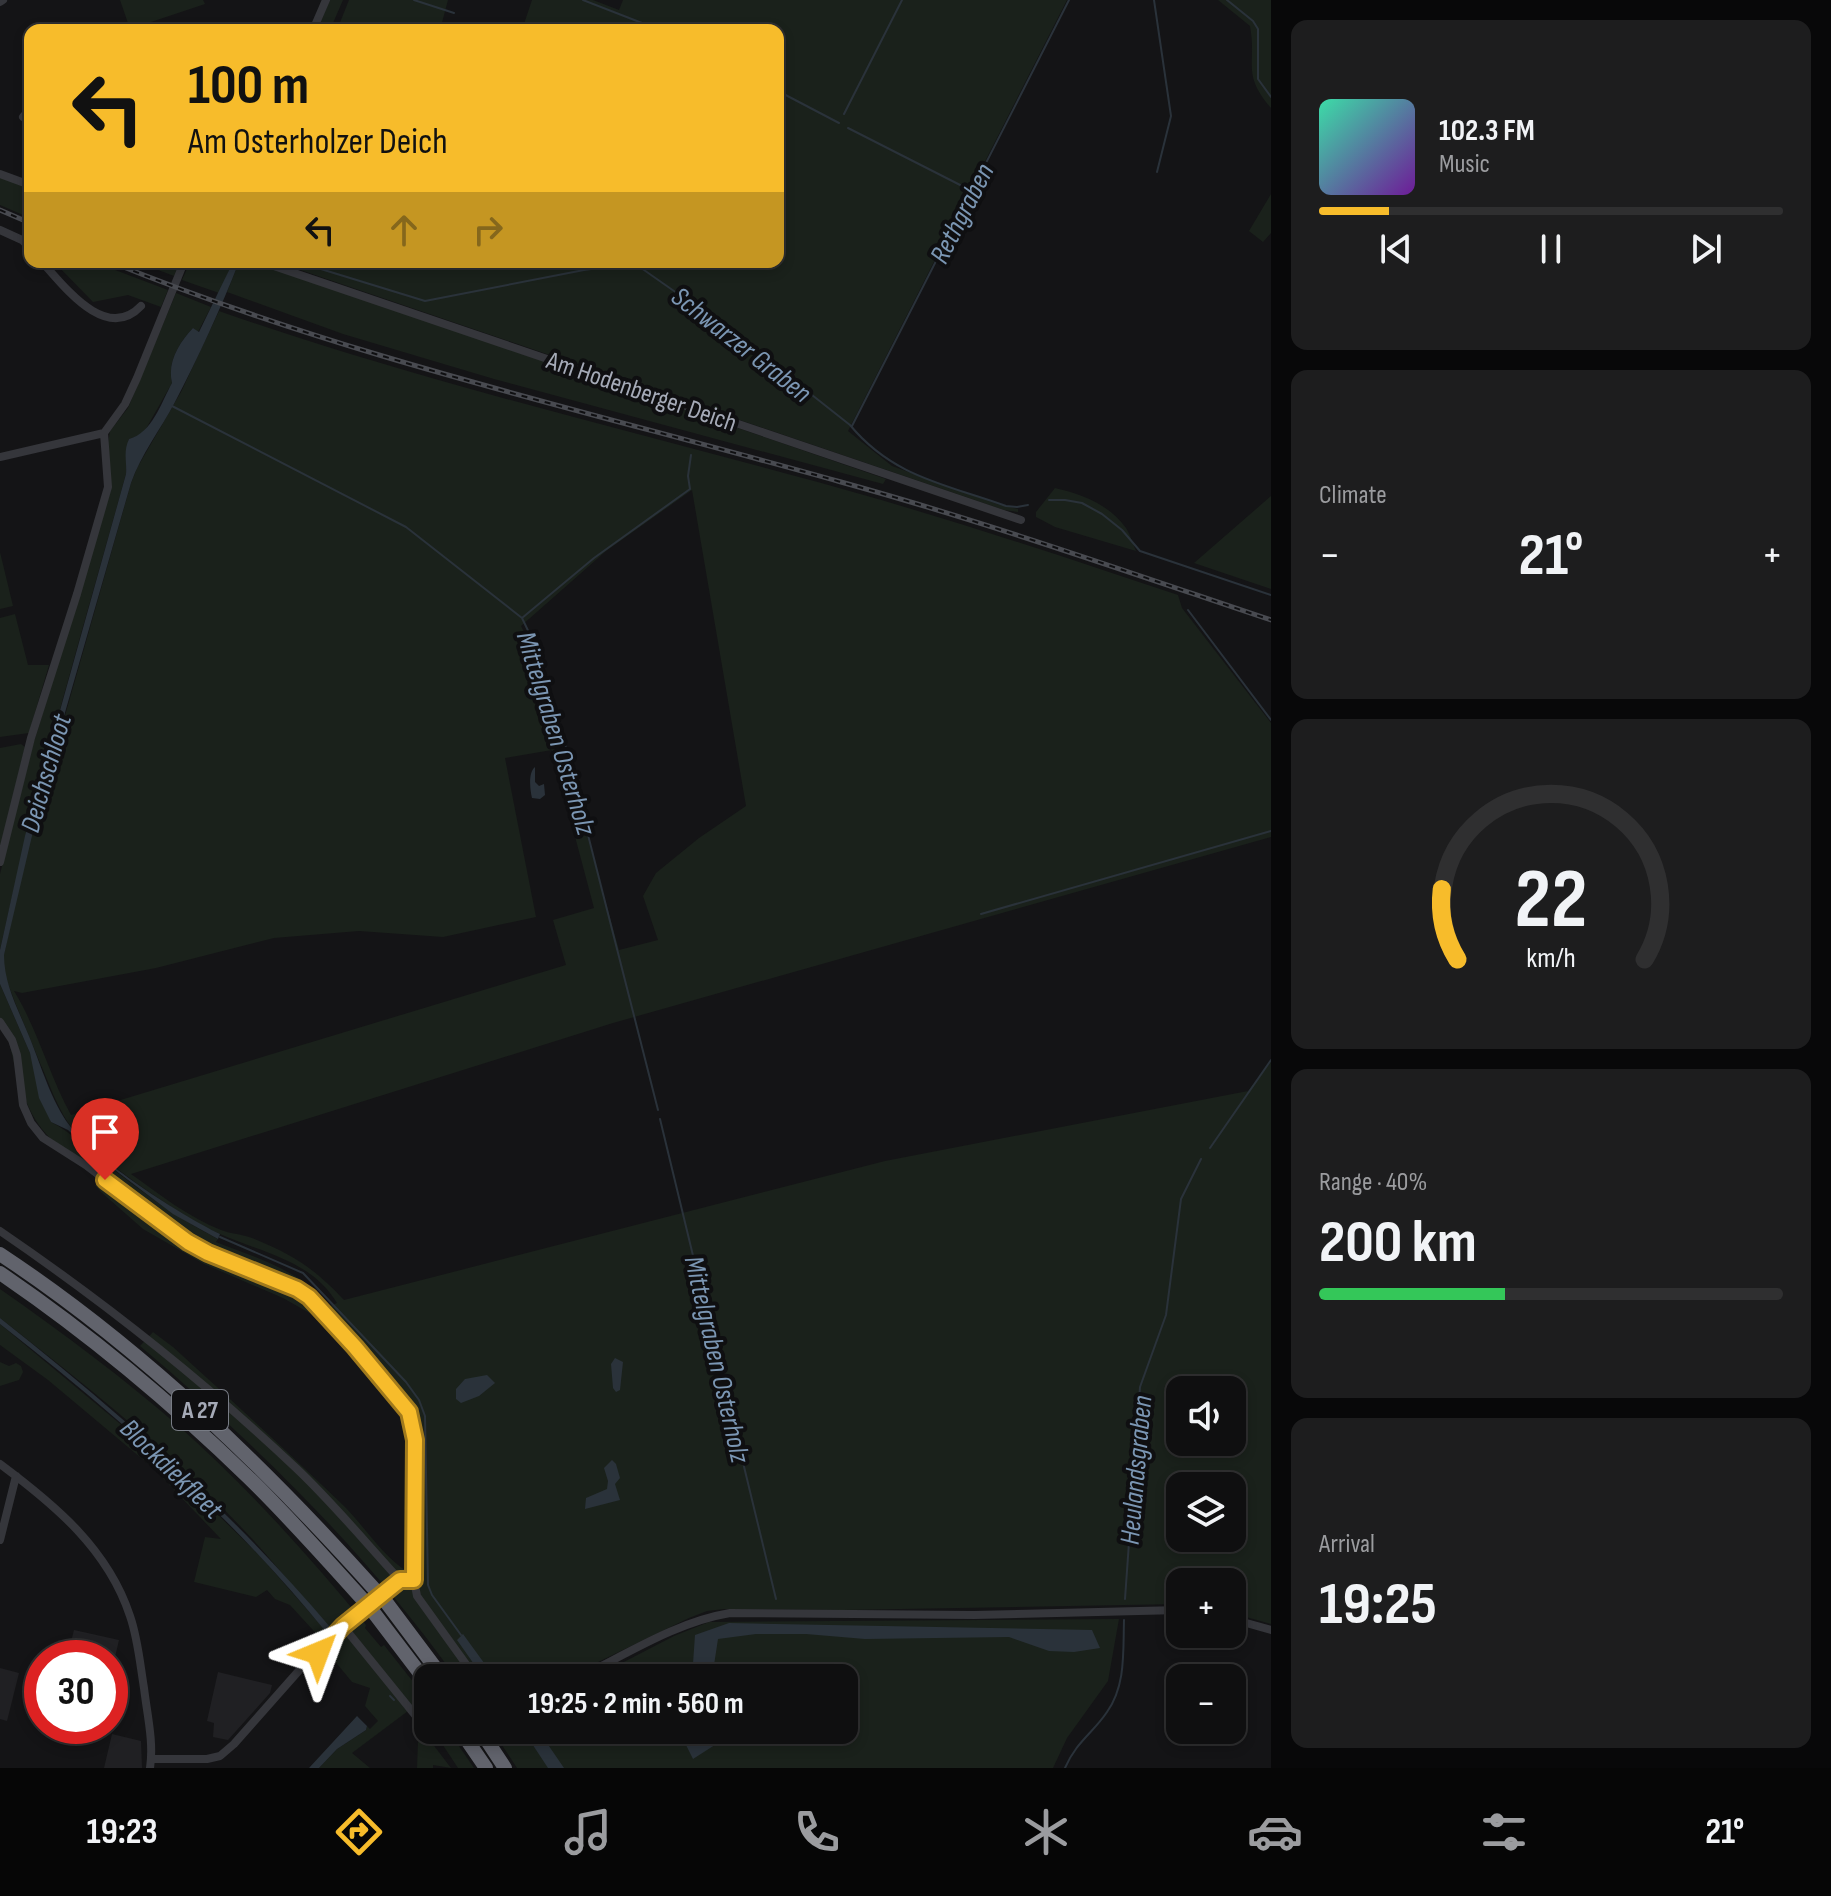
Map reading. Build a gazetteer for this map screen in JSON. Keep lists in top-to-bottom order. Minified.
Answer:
{"streets":{"highway":["A 27"],"street":["Am Hodenberger Deich"]},"water":["Rethgraben","Schwarzer Graben","Mittelgraben Osterholz","Deichschloot","Blockdiekfleet","Heulandsgraben"],"page":{"turn":["100 m","Am Osterholzer Deich"],"song":["102.3 FM","Music"],"tile":["Climate",["Range · 40%","200 km"],["Arrival","19:25"]],"heat":["−","21°","+"],"map_buttons":["+","−"],"limit":"30","trip":"19:25 · 2 min · 560 m","tabs":["19:23","21°"],"gauge":["22","km/h"]}}
